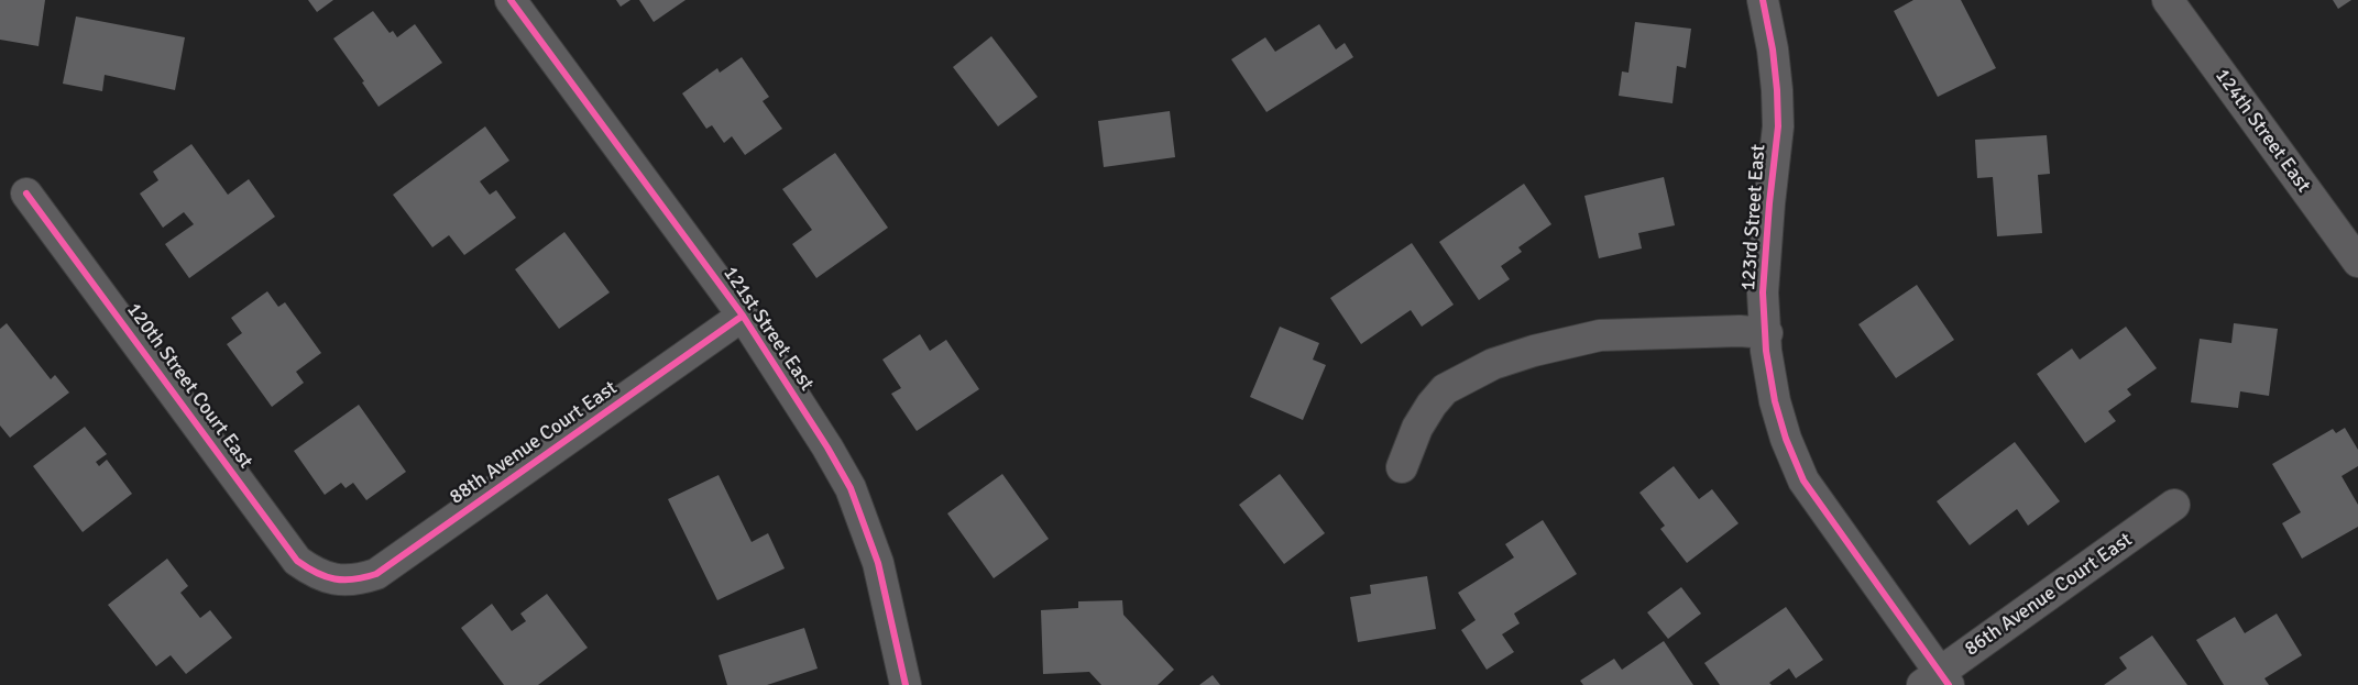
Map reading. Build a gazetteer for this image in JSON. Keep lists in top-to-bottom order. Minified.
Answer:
{"streets":{"street":["124th Street East","123rd Street East","121st Street East","120th Street Court East","88th Avenue Court East","86th Avenue Court East"]},"crossings":[["123rd Street East","86th Avenue Court East"],["121st Street East","88th Avenue Court East"],["120th Street Court East","88th Avenue Court East"]]}
